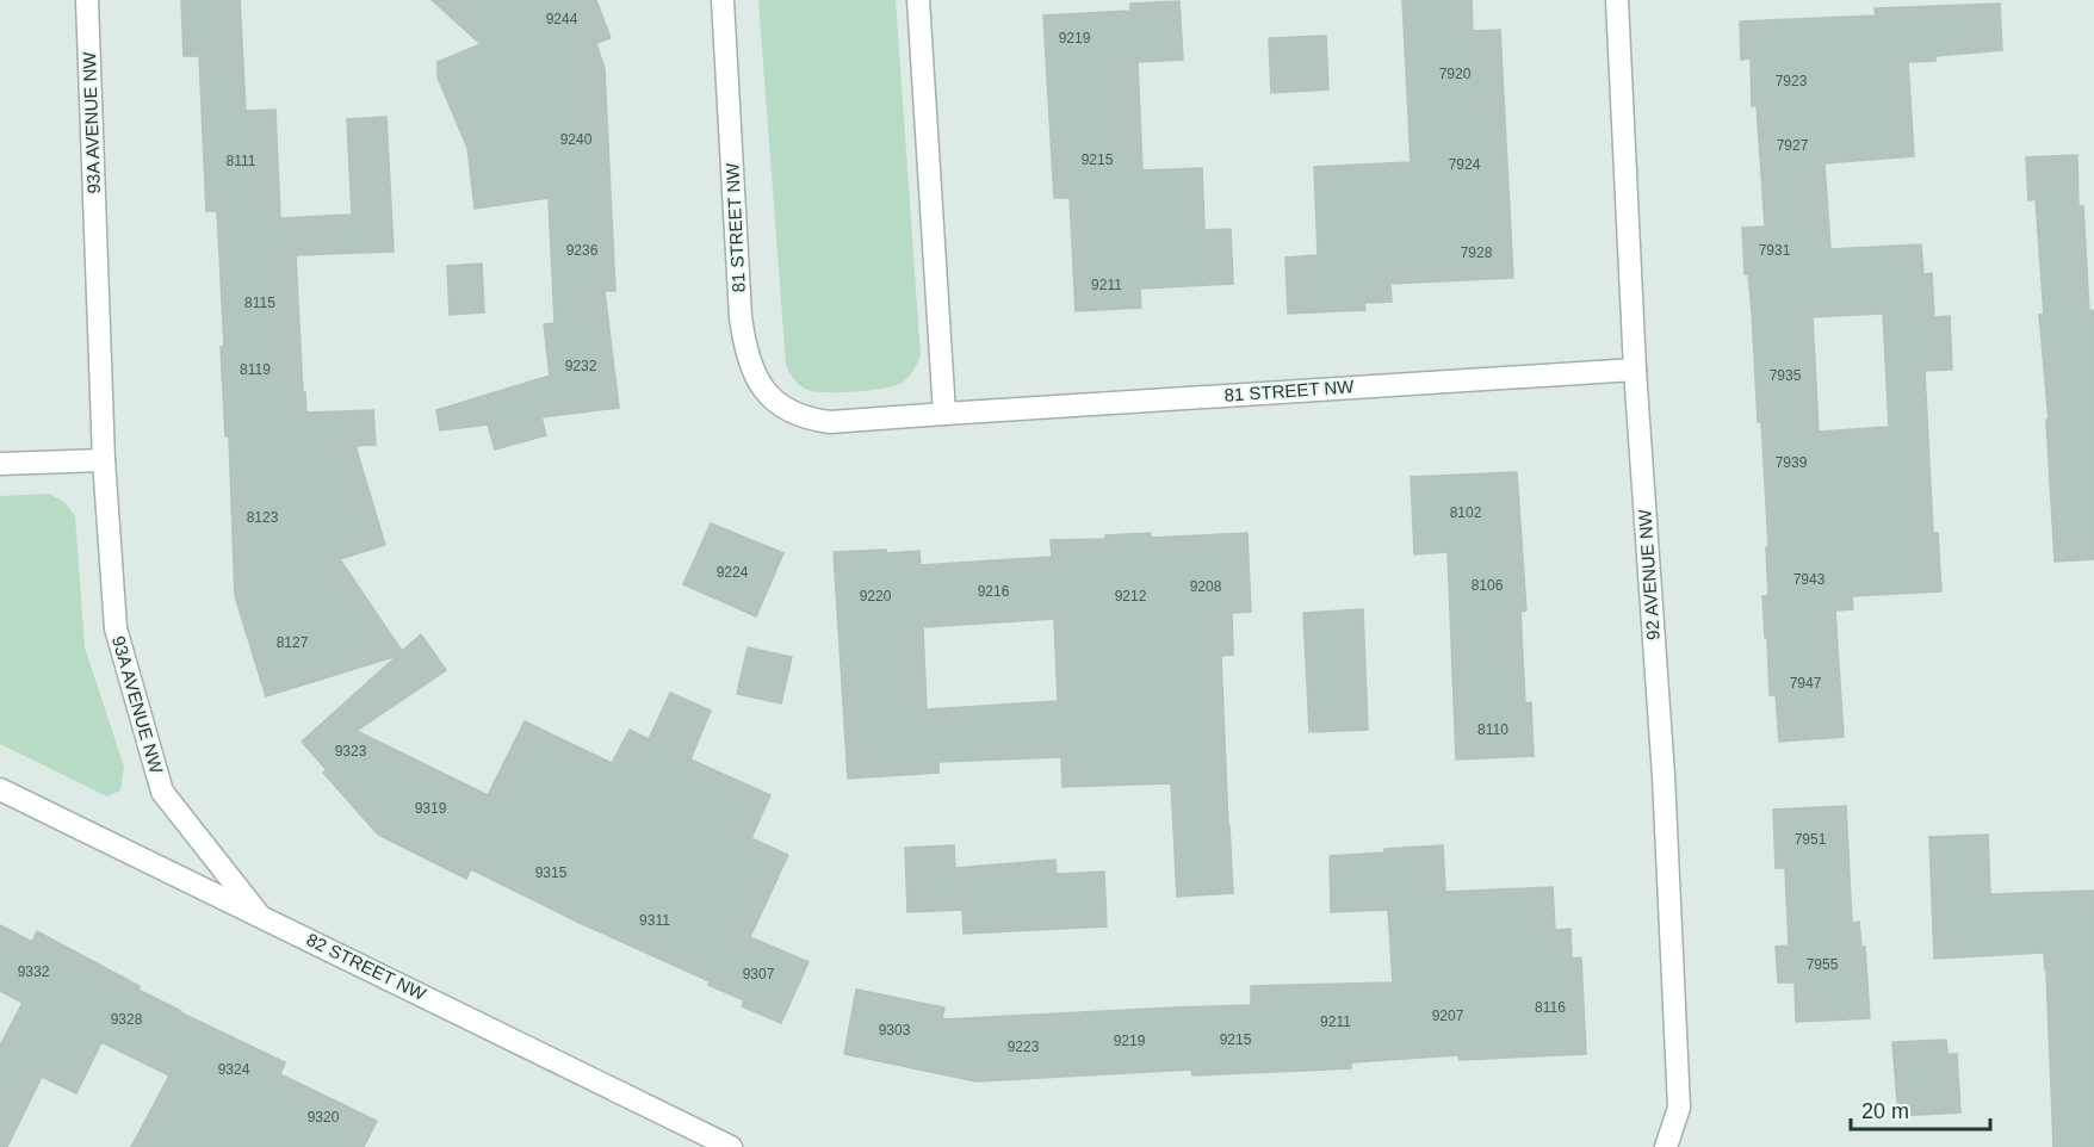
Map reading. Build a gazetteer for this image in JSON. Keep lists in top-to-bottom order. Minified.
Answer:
{"streets":{"street":["93A AVENUE NW","81 STREET NW","92 AVENUE NW","82 STREET NW"]},"crossings":[["93A AVENUE NW","82 STREET NW"],["81 STREET NW","92 AVENUE NW"]],"house_numbers":["9244","9219","7920","7923","9240","7927","9215","8111","7924","9236","7931","7928","9211","8115","9232","8119","7935","7939","8102","8123","9224","7943","8106","9208","9216","9220","9212","8127","7947","8110","9323","9319","7951","9315","9311","7955","9332","9307","8116","9207","9328","9211","9303","9215","9219","9223","9324","9320"],"scale_bar":"20 m"}
